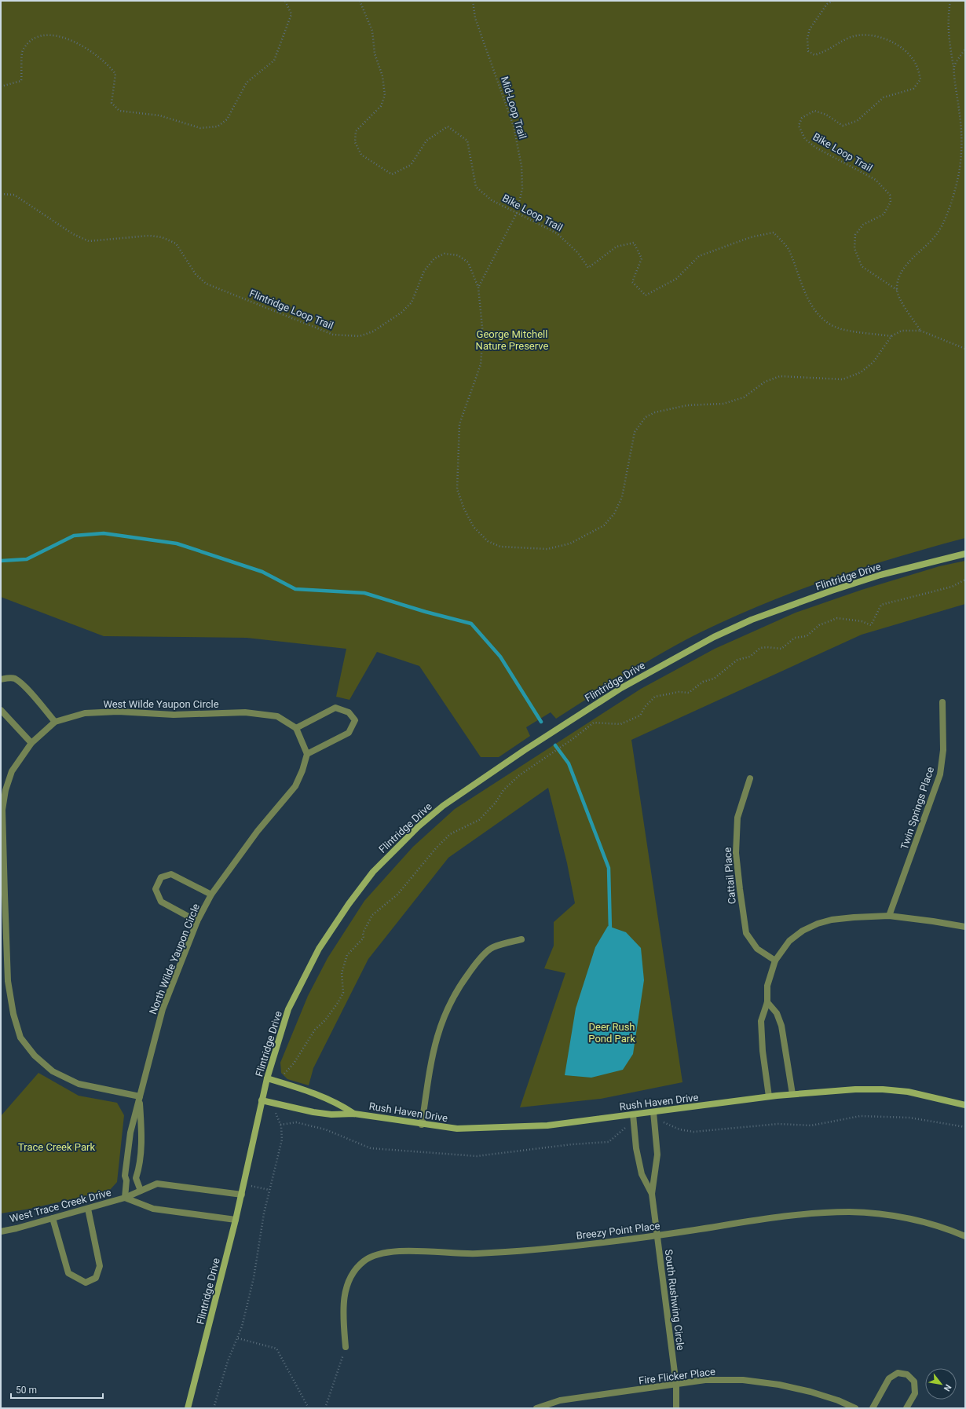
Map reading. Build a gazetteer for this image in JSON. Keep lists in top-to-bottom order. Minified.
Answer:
{"streets":{"street":["Flintridge Drive","West Wilde Yaupon Circle","Twin Springs Place","Cattail Place","North Wilde Yaupon Circle","Rush Haven Drive","West Trace Creek Drive","Breezy Point Place","South Rushwing Circle","Fire Flicker Place"],"path":["Mid-Loop Trail","Bike Loop Trail","Flintridge Loop Trail"]},"crossings":[["Mid-Loop Trail","Bike Loop Trail"],["Mid-Loop Trail","Flintridge Loop Trail"],["Bike Loop Trail","Flintridge Loop Trail"],["Flintridge Drive","Rush Haven Drive"],["Flintridge Drive","West Trace Creek Drive"],["West Wilde Yaupon Circle","North Wilde Yaupon Circle"],["North Wilde Yaupon Circle","West Trace Creek Drive"],["Rush Haven Drive","South Rushwing Circle"],["Breezy Point Place","South Rushwing Circle"],["South Rushwing Circle","Fire Flicker Place"]],"parks":["George Mitchell Nature Preserve","Deer Rush Pond Park","Trace Creek Park"],"scale_bar":"50 m","north":"bottom right"}
